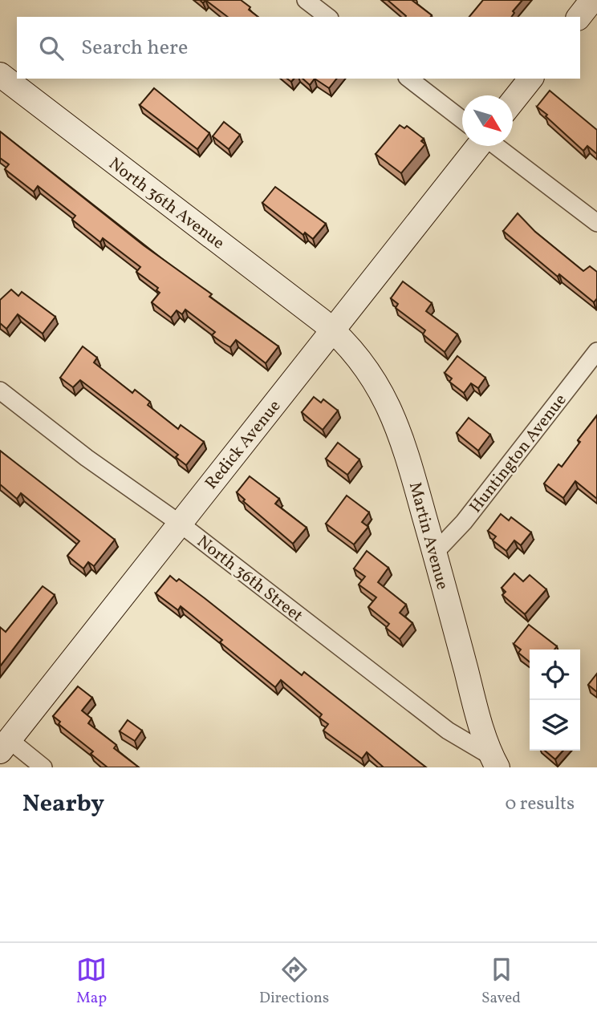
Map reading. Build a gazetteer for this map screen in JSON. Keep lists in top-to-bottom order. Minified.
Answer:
{"streets":{"main road":["North 36th Avenue","Redick Avenue","Martin Avenue"],"street":["Huntington Avenue","North 36th Street"]},"crossings":[["North 36th Avenue","Redick Avenue"],["North 36th Avenue","Martin Avenue"],["Redick Avenue","Martin Avenue"],["Redick Avenue","North 36th Street"],["Huntington Avenue","Martin Avenue"],["Martin Avenue","North 36th Street"]],"north":"bottom right","page":{"search":"Search here","heading":["Nearby","0 results"],"nav":["Map","Directions","Saved"]}}
